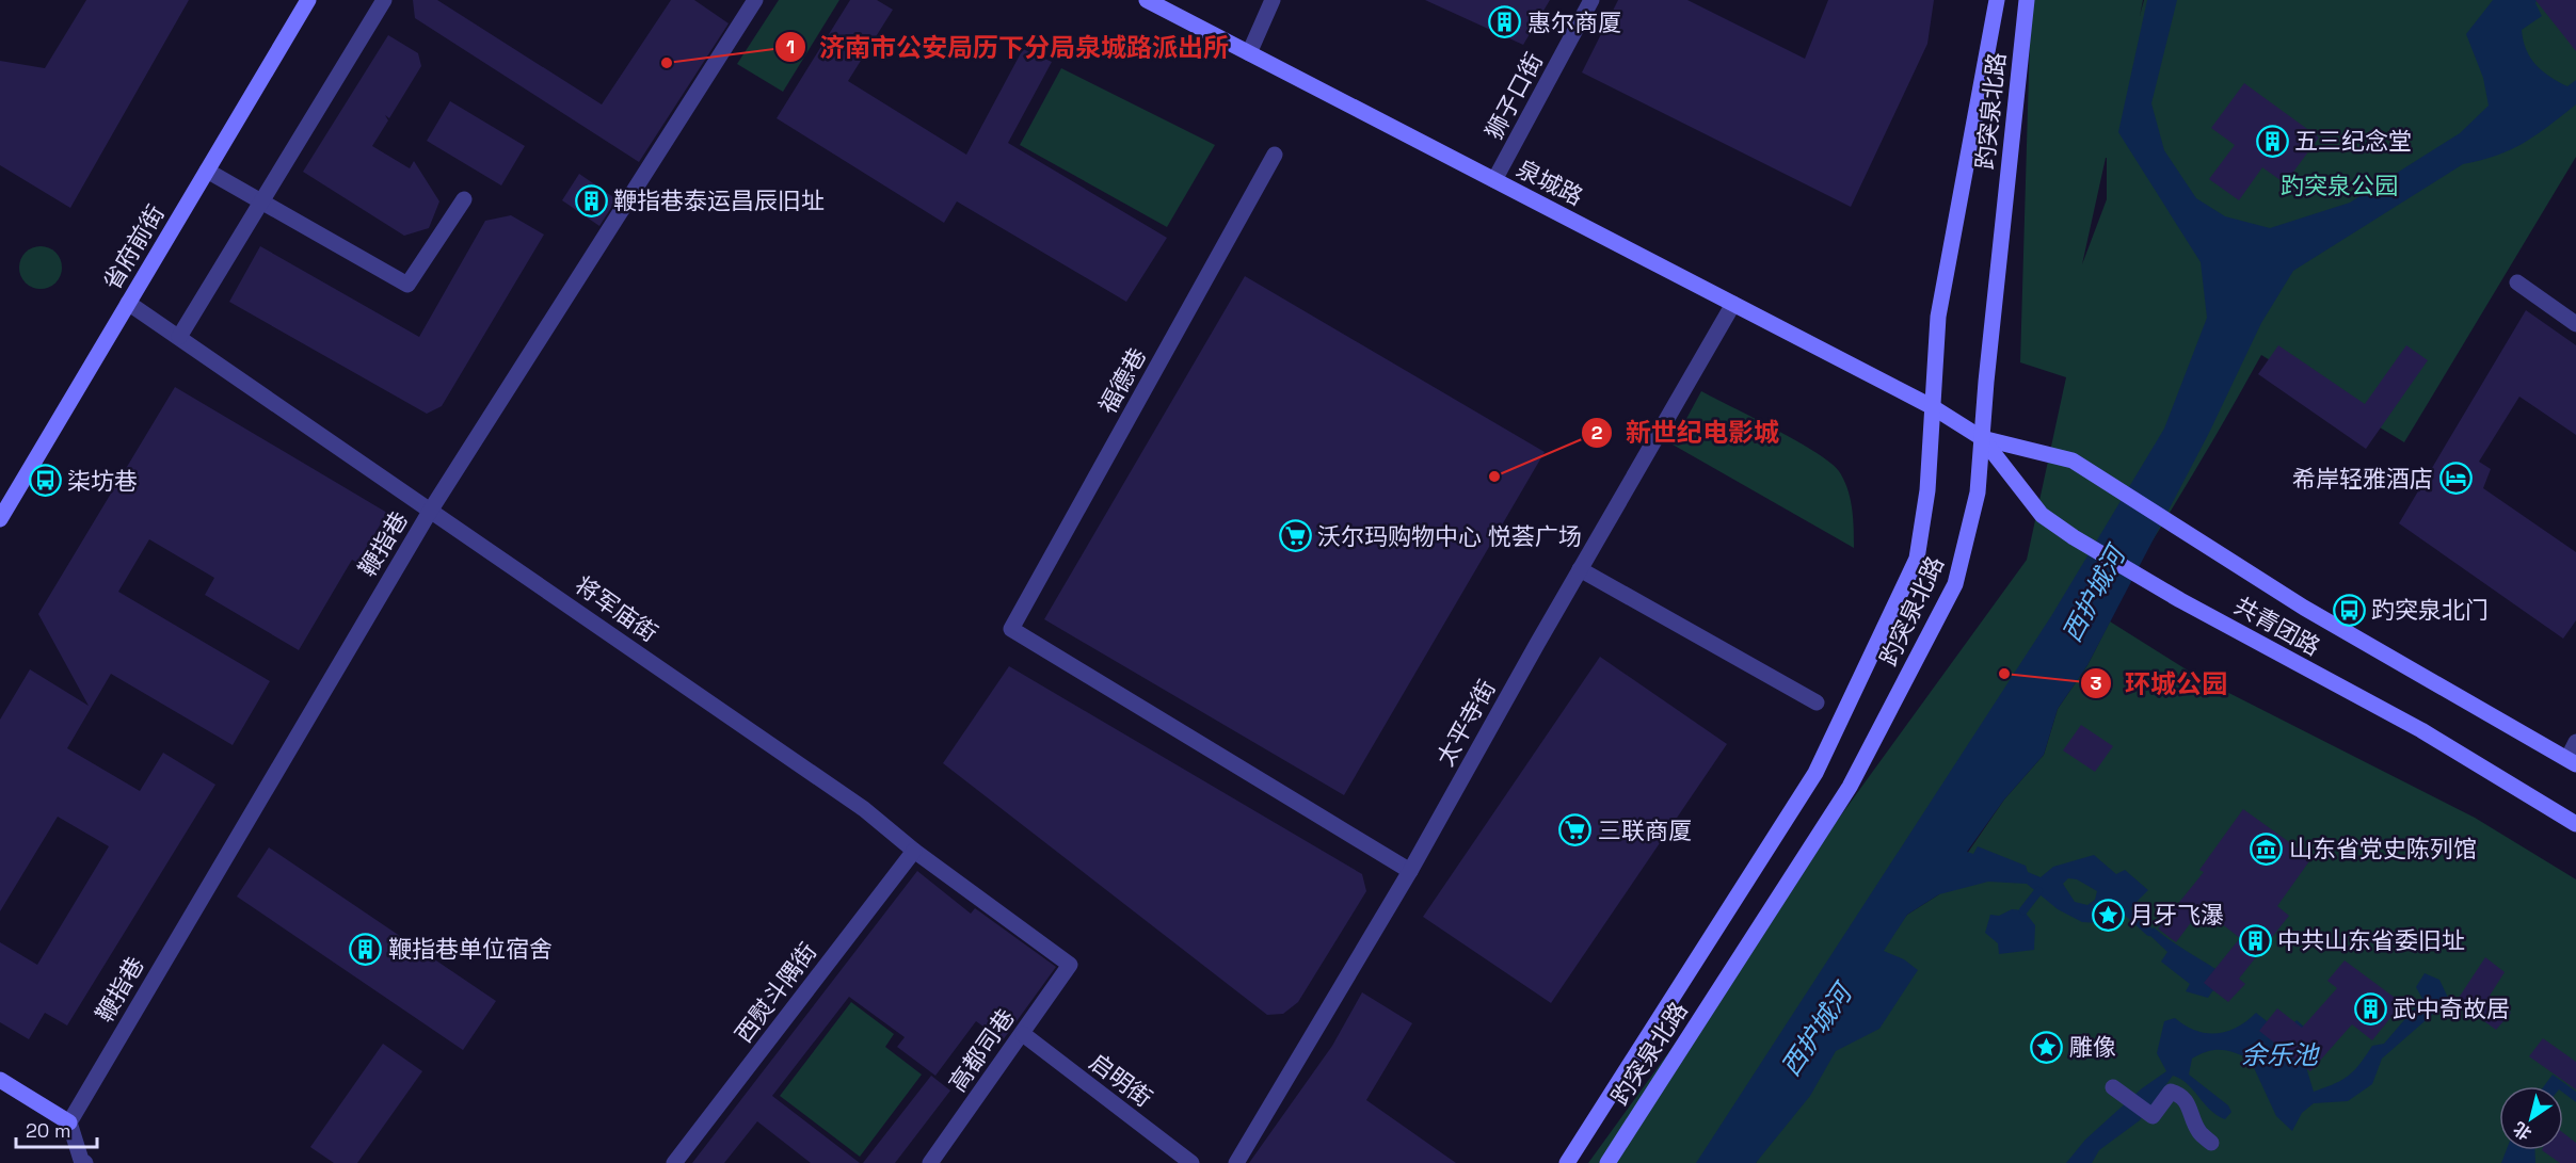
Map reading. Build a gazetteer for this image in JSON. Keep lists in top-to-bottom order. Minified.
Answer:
{"streets":{"main road":["趵突泉北路","泉城路","省府前街","共青团路"],"street":["狮子口街","福德巷","鞭指巷","将军庙街","太平寺街","西熨斗隅街","高都司巷","启明街"]},"crossings":[["狮子口街","泉城路"],["趵突泉北路","泉城路"],["趵突泉北路","共青团路"],["泉城路","共青团路"],["泉城路","太平寺街"],["省府前街","将军庙街"],["福德巷","太平寺街"],["鞭指巷","将军庙街"],["将军庙街","西熨斗隅街"],["将军庙街","高都司巷"],["高都司巷","启明街"]],"water":["西护城河","余乐池"],"parks":["趵突泉公园"],"places":{"building":["惠尔商厦","五三纪念堂","鞭指巷泰运昌辰旧址","中共山东省委旧址","鞭指巷单位宿舍","武中奇故居"],"other":["济南市公安局历下分局泉城路派出所","新世纪电影城","环城公园"],"hotel":["希岸轻雅酒店"],"bus stop":["柒坊巷","趵突泉北门"],"supermarket":["沃尔玛购物中心 悦荟广场","三联商厦"],"museum":["山东省党史陈列馆"],"place":["月牙飞瀑","雕像"]},"scale_bar":"20 m","north":"bottom left"}
